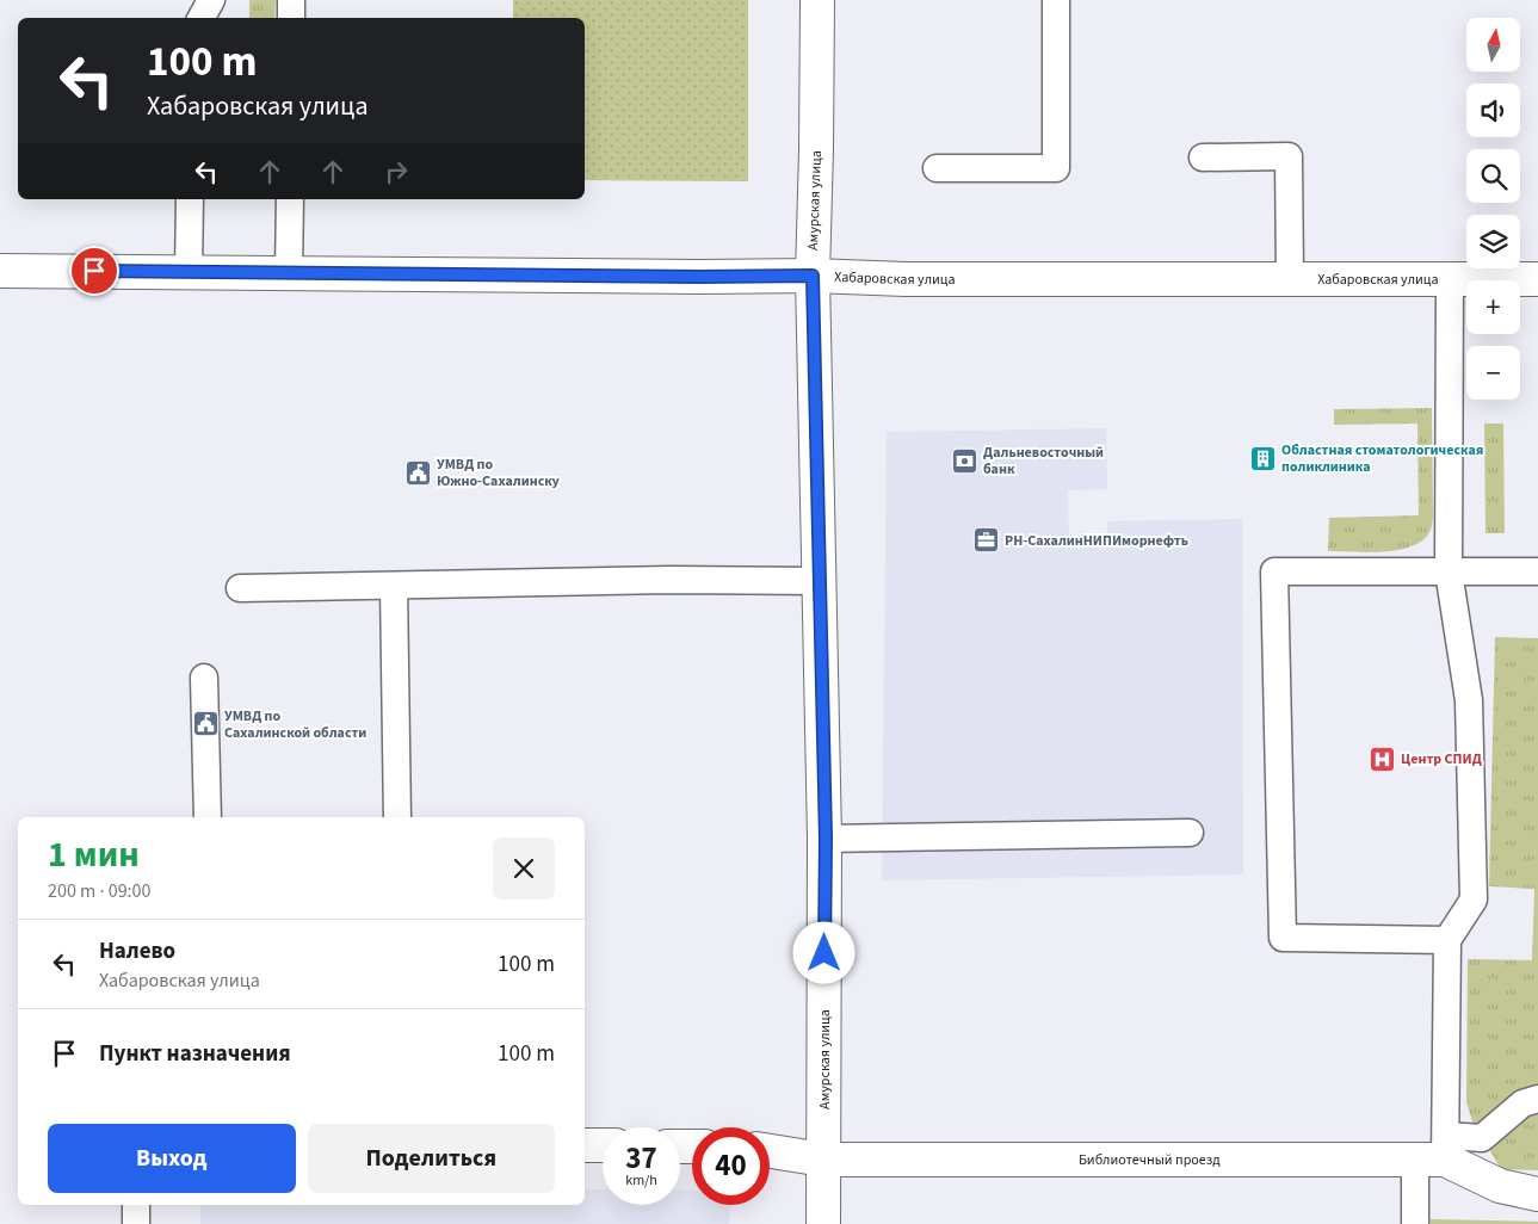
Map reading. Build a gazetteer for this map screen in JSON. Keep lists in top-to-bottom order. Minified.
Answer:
{"streets":{"street":["Амурская улица","Хабаровская улица","Библиотечный проезд"]},"crossings":[["Амурская улица","Хабаровская улица"],["Амурская улица","Библиотечный проезд"]],"places":{"building":["Областная стоматологическая поликлиника"],"bank":["Дальневосточный банк"],"public building":["УМВД по Южно-Сахалинску","УМВД по Сахалинской области"],"office":["РН-СахалинНИПИморнефть"],"hospital":["Центр СПИД"]},"north":"top","page":{"map_buttons":["+","−"],"turn":["100 m","Хабаровская улица"],"heading":["1 мин","200 m · 09:00"],"list":[{"name":"Налево","note":"Хабаровская улица","value":"100 m"},{"name":"Пункт назначения","value":"100 m"}],"buttons":["Выход","Поделиться"],"speed":"37 km/h","limit":"40"}}
